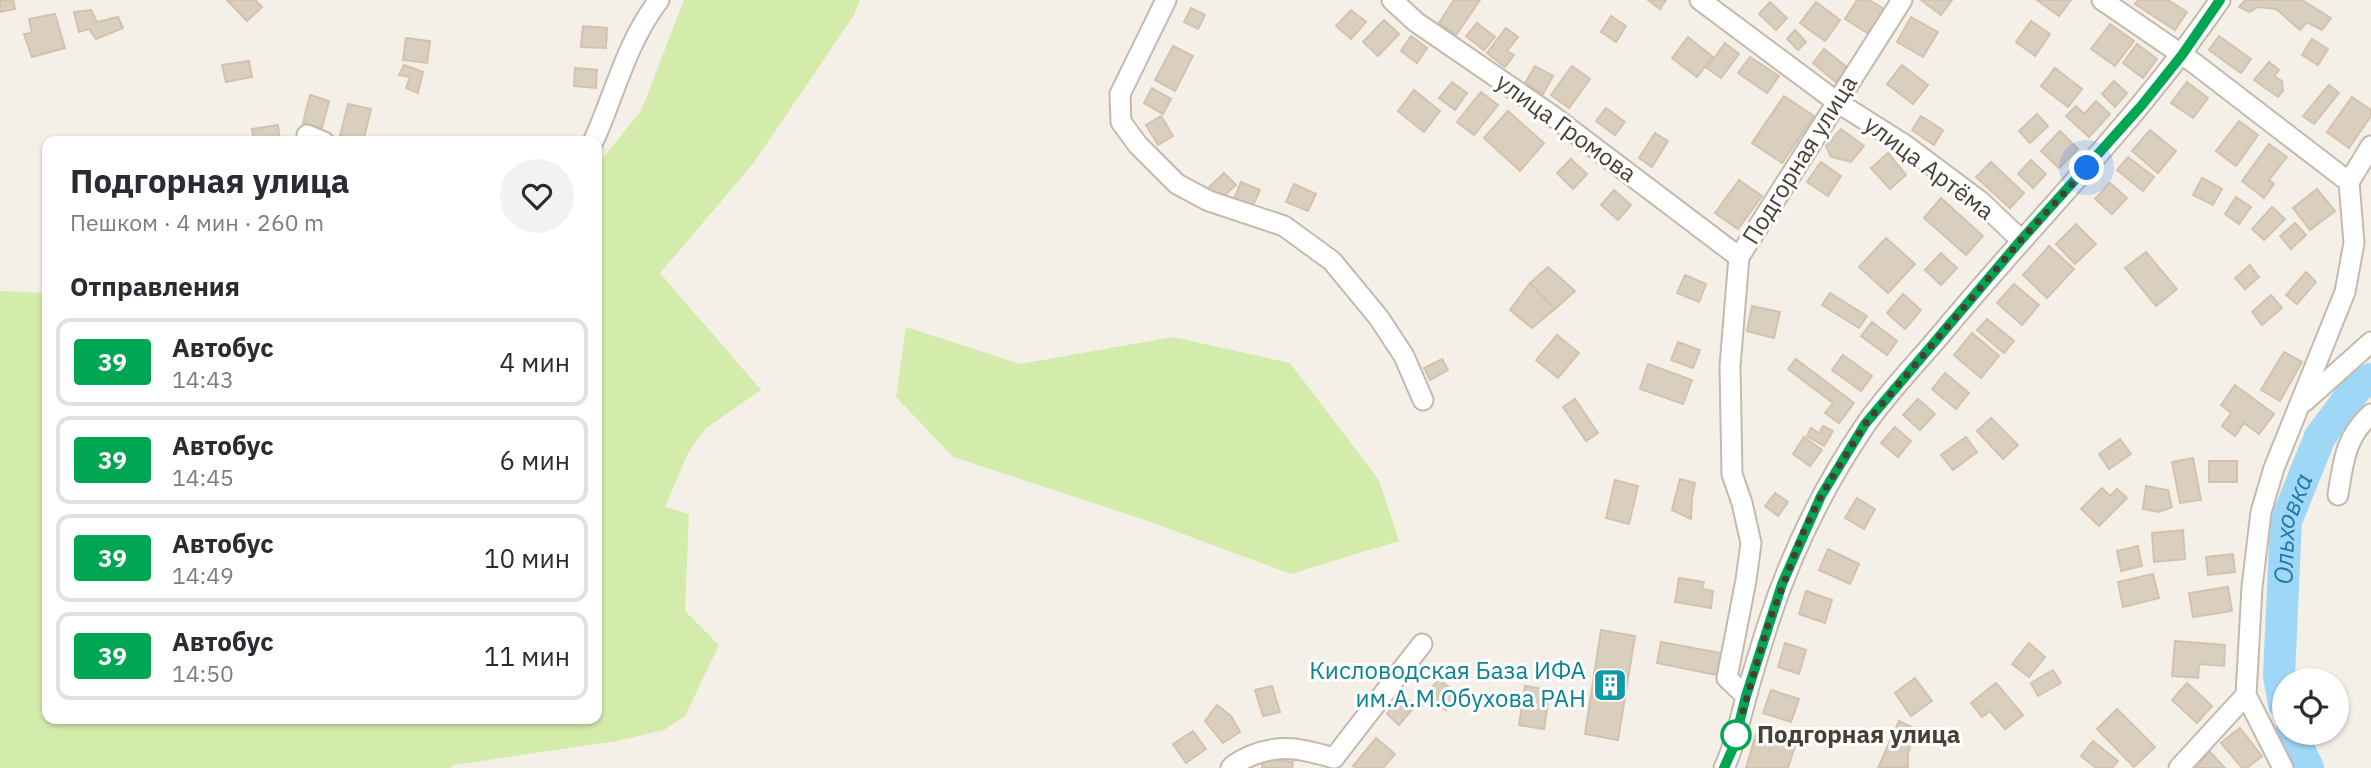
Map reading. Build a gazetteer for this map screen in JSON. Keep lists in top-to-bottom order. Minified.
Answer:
{"streets":{"street":["улица Громова","Подгорная улица","улица Артёма"]},"crossings":[["улица Громова","Подгорная улица"],["Подгорная улица","улица Артёма"]],"water":["Ольховка"],"places":{"building":["Кисловодская База ИФА им.А.М.Обухова РАН"],"other":["Подгорная улица"]},"lines":["bus line 39"],"page":{"heading":[["Подгорная улица","Пешком · 4 мин · 260 m"],"Отправления"],"list":[{"mark":"39","name":"Автобус","note":"14:43","value":"4 мин"},{"mark":"39","name":"Автобус","note":"14:45","value":"6 мин"},{"mark":"39","name":"Автобус","note":"14:49","value":"10 мин"},{"mark":"39","name":"Автобус","note":"14:50","value":"11 мин"}]}}
